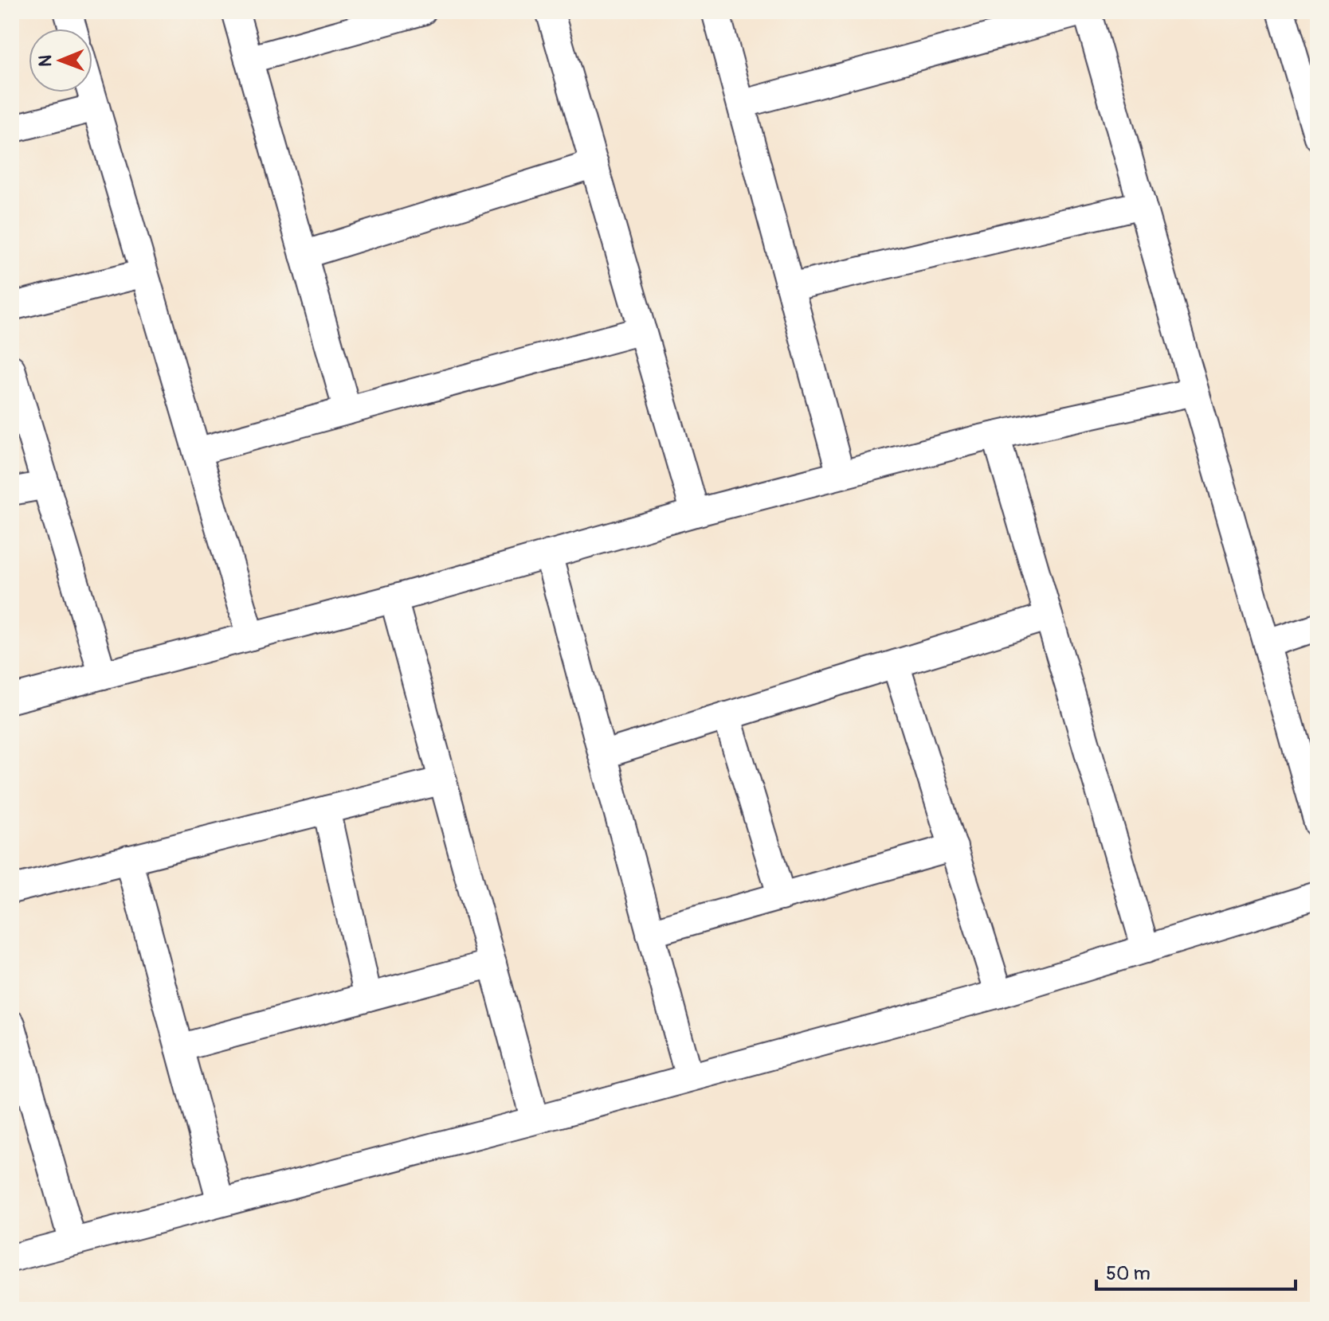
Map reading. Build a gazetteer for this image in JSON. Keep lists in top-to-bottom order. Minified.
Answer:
{"scale_bar":"50 m","north":"left"}
